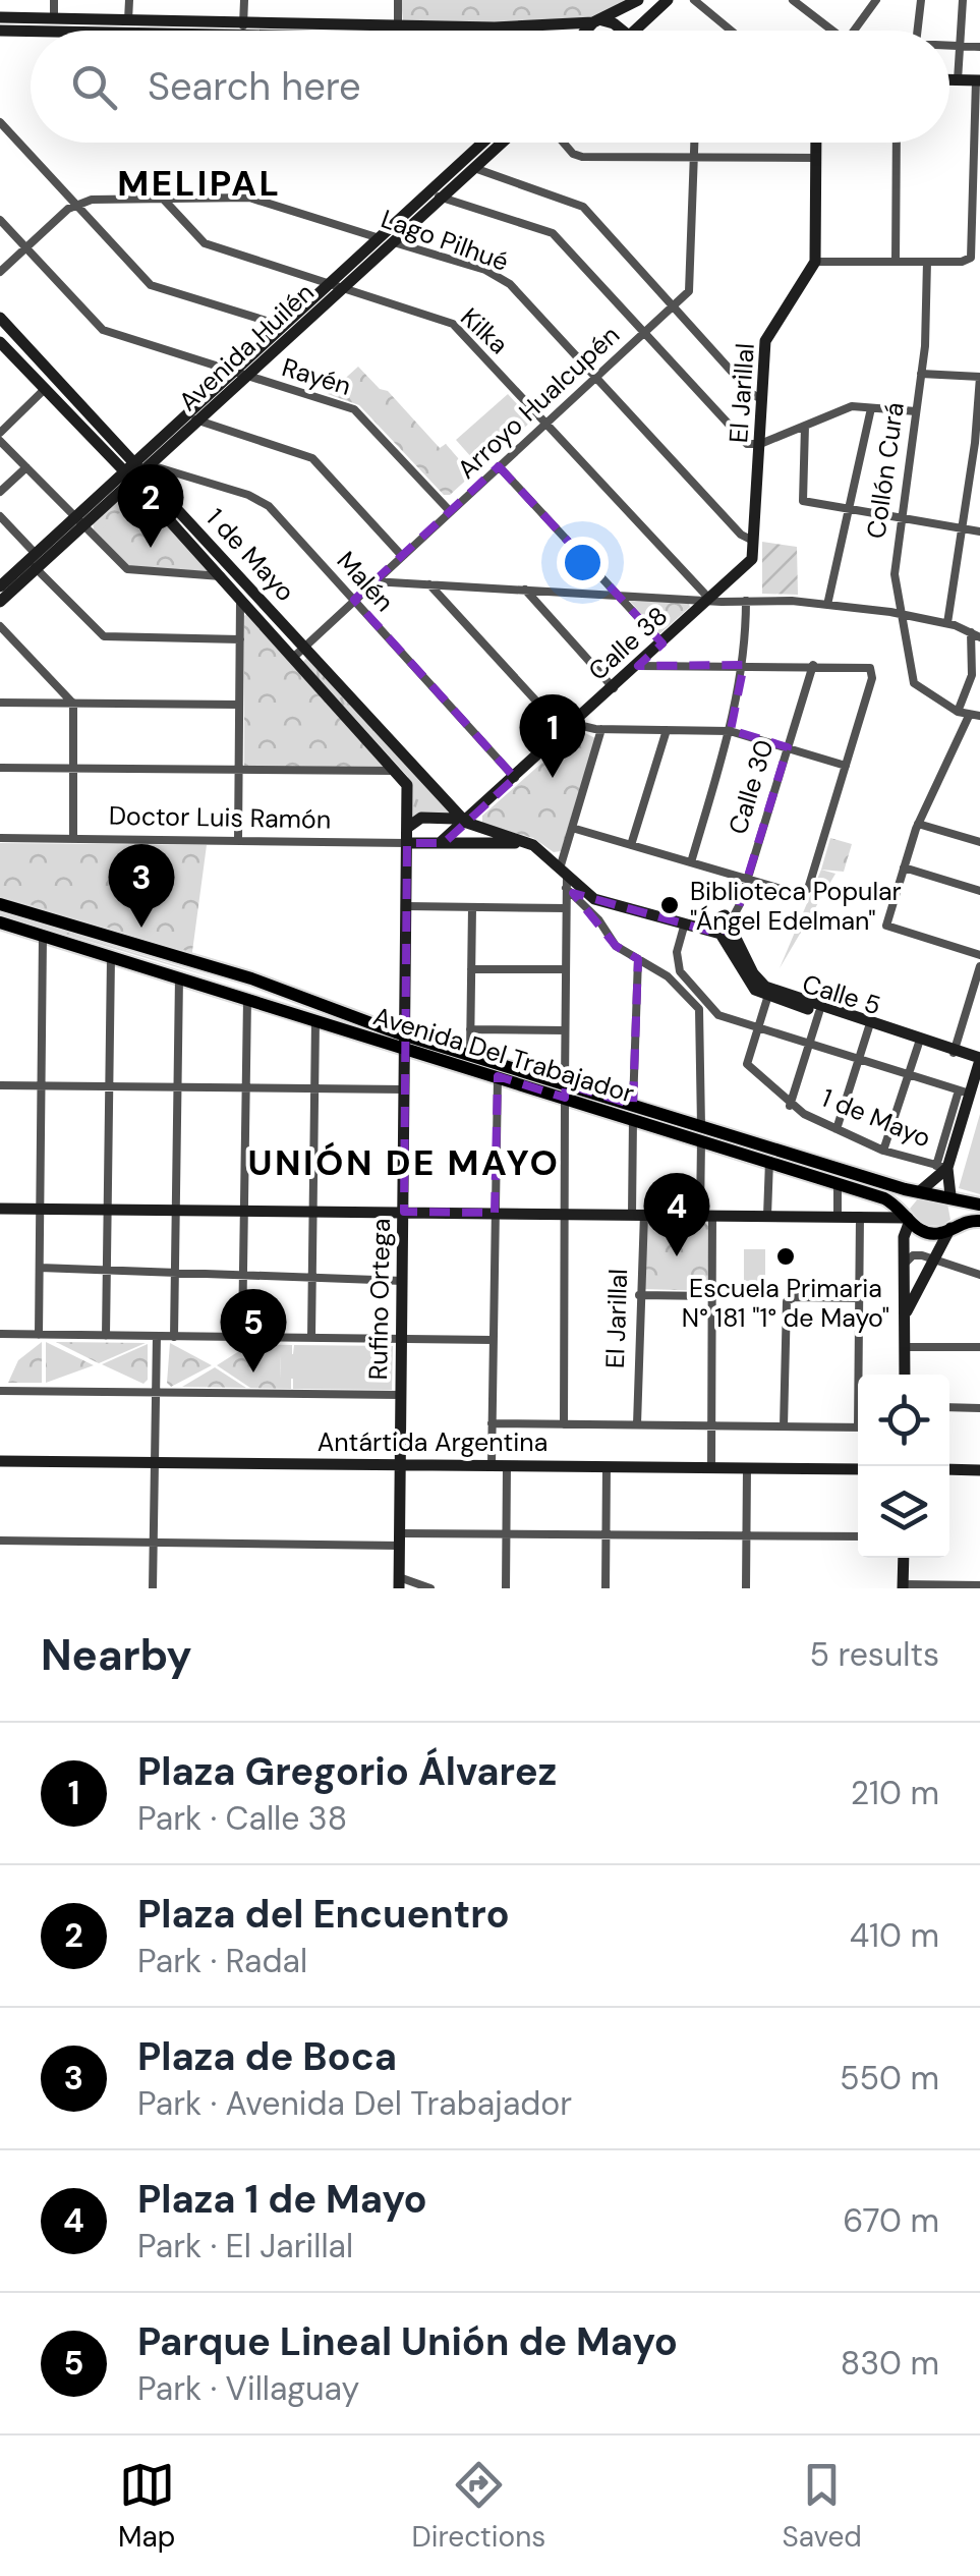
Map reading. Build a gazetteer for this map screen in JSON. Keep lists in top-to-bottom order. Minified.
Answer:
{"streets":{"main road":["Avenida Huilén","El Jarillal","1 de Mayo","Calle 38","Doctor Luis Ramón","Calle 5","Avenida Del Trabajador","Rufino Ortega","Antártida Argentina"],"street":["Lago Pilhué","Kilka","Rayén","Arroyo Hualcupén","Collón Curá","Malén","Calle 30"]},"crossings":[["Lago Pilhué","Kilka"],["Lago Pilhué","Avenida Huilén"],["Lago Pilhué","El Jarillal"],["Lago Pilhué","Arroyo Hualcupén"],["Kilka","Avenida Huilén"],["Kilka","Arroyo Hualcupén"],["Kilka","Calle 38"],["Avenida Huilén","Rayén"],["Avenida Huilén","1 de Mayo"],["Avenida Huilén","Malén"],["Rayén","Arroyo Hualcupén"],["El Jarillal","Avenida Del Trabajador"],["Arroyo Hualcupén","1 de Mayo"],["Arroyo Hualcupén","Malén"],["1 de Mayo","Malén"],["1 de Mayo","Calle 38"],["Malén","Calle 38"],["Calle 38","Doctor Luis Ramón"],["Calle 30","Calle 5"],["Doctor Luis Ramón","Rufino Ortega"],["Avenida Del Trabajador","Rufino Ortega"],["Rufino Ortega","Antártida Argentina"]],"districts":["MELIPAL","UNIÓN DE MAYO"],"places":["Biblioteca Popular \"Ángel Edelman\"","Escuela Primaria N° 181 \"1° de Mayo\""],"page":{"search":"Search here","pins":["2","1","3","4","5"],"heading":["Nearby","5 results"],"list":[{"mark":"1","name":"Plaza Gregorio Álvarez","note":"Park · Calle 38","value":"210 m"},{"mark":"2","name":"Plaza del Encuentro","note":"Park · Radal","value":"410 m"},{"mark":"3","name":"Plaza de Boca","note":"Park · Avenida Del Trabajador","value":"550 m"},{"mark":"4","name":"Plaza 1 de Mayo","note":"Park · El Jarillal","value":"670 m"},{"mark":"5","name":"Parque Lineal Unión de Mayo","note":"Park · Villaguay","value":"830 m"}],"nav":["Map","Directions","Saved"]}}
